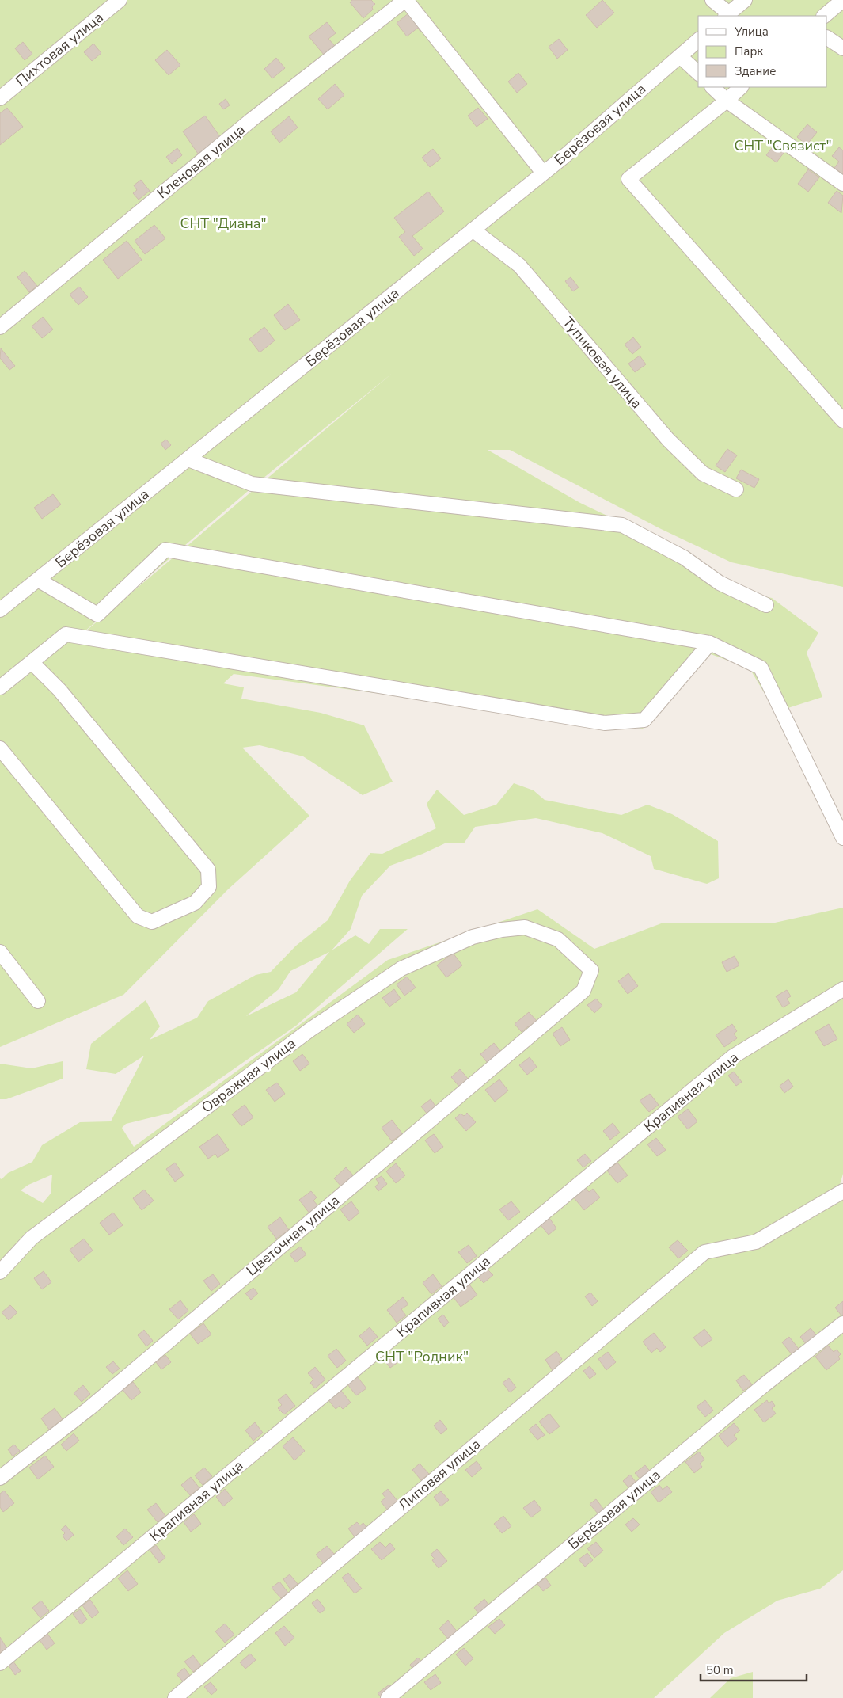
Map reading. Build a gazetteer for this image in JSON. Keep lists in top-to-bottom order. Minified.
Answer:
{"streets":{"street":["Пихтовая улица","Берёзовая улица","Кленовая улица","Тупиковая улица","Овражная улица","Крапивная улица","Цветочная улица","Липовая улица"]},"crossings":[["Берёзовая улица","Тупиковая улица"],["Овражная улица","Цветочная улица"]],"parks":["СНТ \"Связист\"","СНТ \"Диана\"","СНТ \"Родник\""],"legend":["Улица","Парк","Здание"],"scale_bar":"50 m"}
